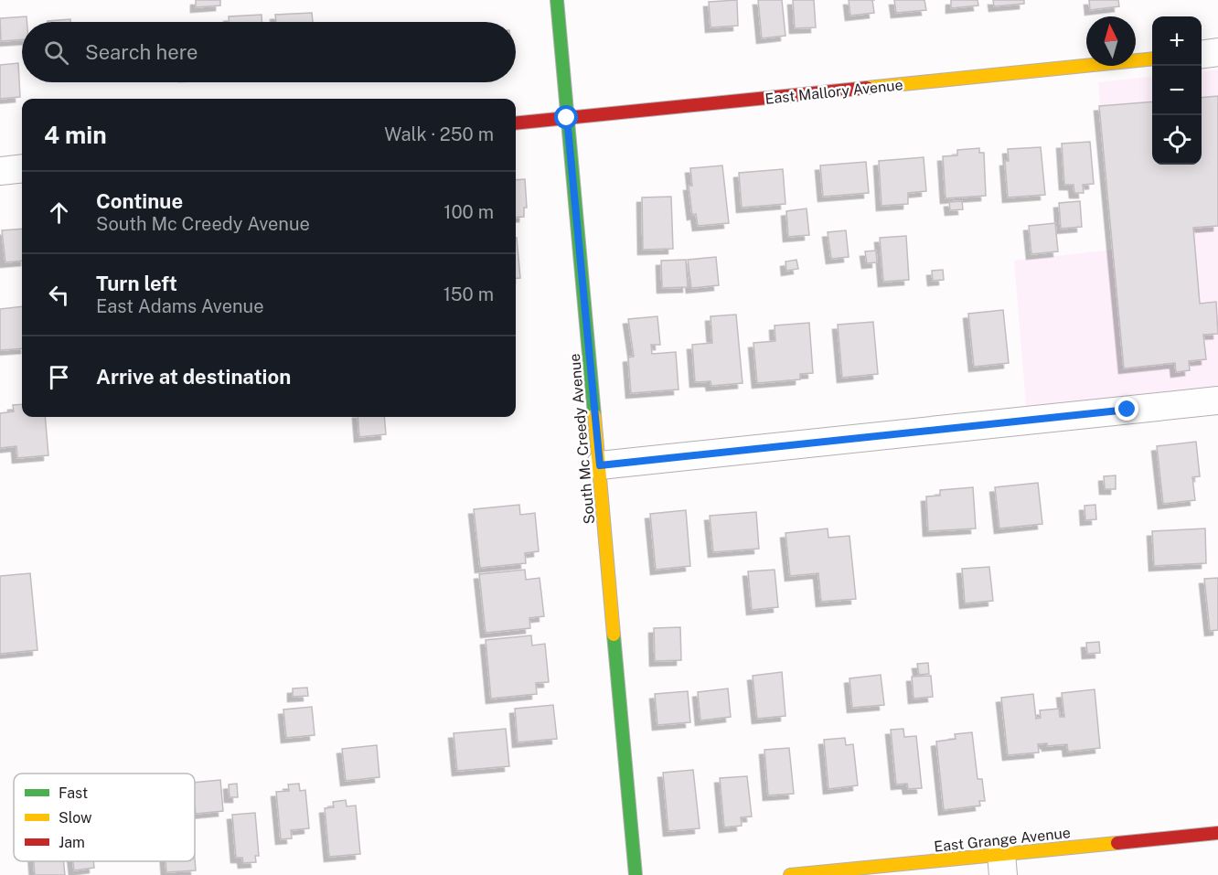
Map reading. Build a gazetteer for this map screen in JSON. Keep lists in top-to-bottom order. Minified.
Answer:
{"streets":{"street":["East Mallory Avenue","South Mc Creedy Avenue","East Grange Avenue"]},"crossings":[["East Mallory Avenue","South Mc Creedy Avenue"]],"legend":["Fast","Slow","Jam"],"north":"top","page":{"map_buttons":["+","−"],"search":"Search here","heading":["4 min","Walk · 250 m"],"list":[["Continue","South Mc Creedy Avenue","100 m"],["Turn left","East Adams Avenue","150 m"],"Arrive at destination"]}}
